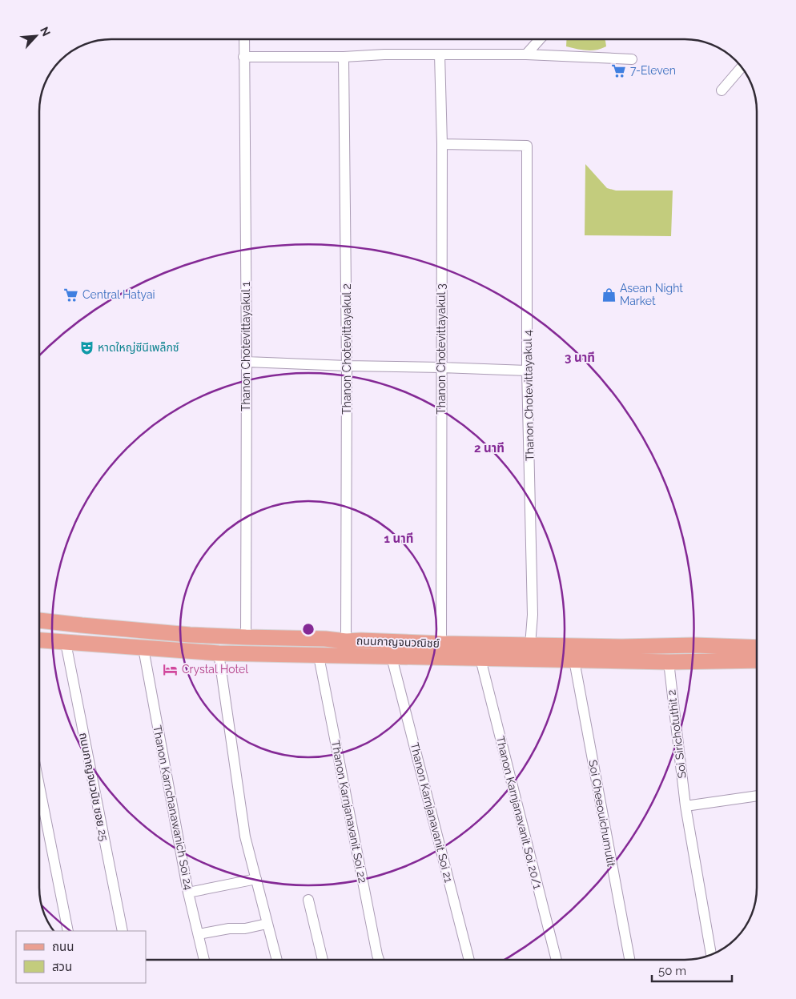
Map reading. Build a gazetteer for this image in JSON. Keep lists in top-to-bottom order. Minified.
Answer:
{"streets":{"main road":["ถนนกาญจนวณิชย์"],"street":["Thanon Chotevittayakul 1","Thanon Chotevittayakul 2","Thanon Chotevittayakul 3","Thanon Chotevittayakul 4","Soi Sirichotuthit 2","ถนนกาญจนวนิช ซอย 25","Thanon Karnchanawanich Soi 24","Thanon Karnjanavanit Soi 22","Thanon Karnjanavanit Soi 21","Thanon Karnjanavanit Soi 20/1","Soi Cheeouichumutit"]},"crossings":[["Thanon Chotevittayakul 1","ถนนกาญจนวณิชย์"],["Thanon Chotevittayakul 2","ถนนกาญจนวณิชย์"],["Thanon Chotevittayakul 3","Thanon Chotevittayakul 4"],["Thanon Chotevittayakul 3","ถนนกาญจนวณิชย์"],["Thanon Chotevittayakul 4","ถนนกาญจนวณิชย์"],["ถนนกาญจนวณิชย์","Soi Sirichotuthit 2"],["ถนนกาญจนวณิชย์","ถนนกาญจนวนิช ซอย 25"],["ถนนกาญจนวณิชย์","Thanon Karnchanawanich Soi 24"],["ถนนกาญจนวณิชย์","Thanon Karnjanavanit Soi 22"],["ถนนกาญจนวณิชย์","Thanon Karnjanavanit Soi 21"],["ถนนกาญจนวณิชย์","Thanon Karnjanavanit Soi 20/1"],["ถนนกาญจนวณิชย์","Soi Cheeouichumutit"]],"places":{"supermarket":["7-Eleven","Central Hatyai"],"shop":["Asean Night Market"],"theatre":["หาดใหญ่ซีนีเพล็กซ์"],"hotel":["Crystal Hotel"]},"legend":["ถนน","สวน"],"scale_bar":"50 m","north":"top right","rings":["3 นาที","2 นาที","1 นาที"]}
